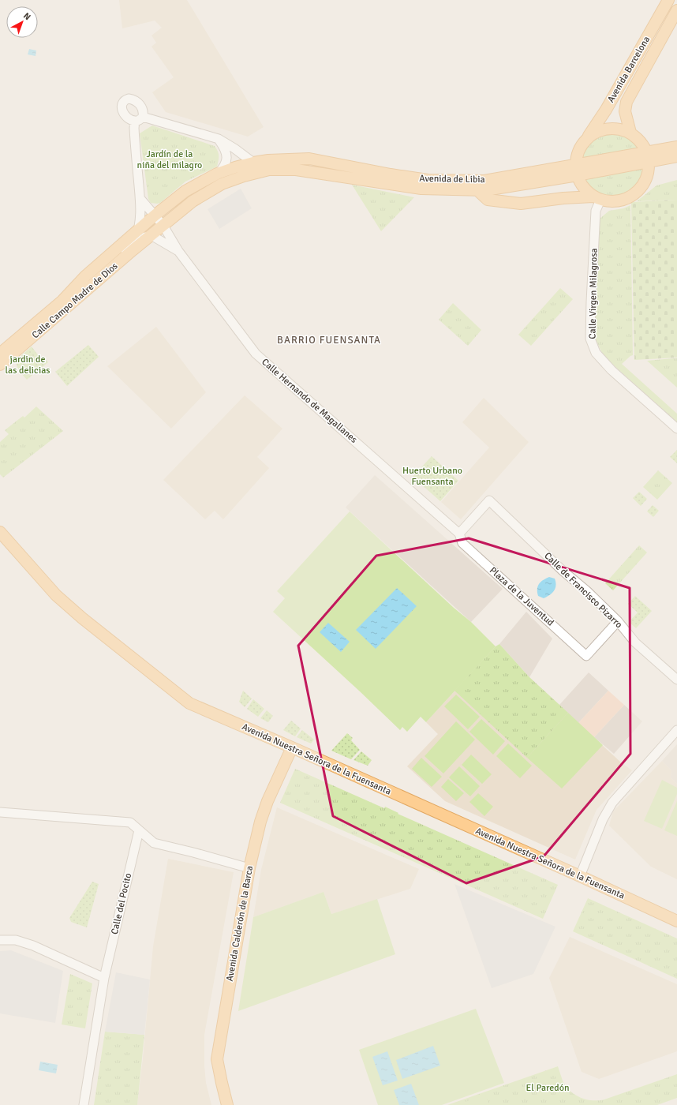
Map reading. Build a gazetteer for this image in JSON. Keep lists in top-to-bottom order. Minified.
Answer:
{"streets":{"main road":["Avenida Barcelona","Avenida de Libia","Calle Campo Madre de Dios","Avenida Nuestra Señora de la Fuensanta","Avenida Calderón de la Barca"],"street":["Calle Virgen Milagrosa","Calle Hernando de Magallanes","Calle de Francisco Pizarro","Plaza de la Juventud","Calle del Pocito"]},"crossings":[["Avenida Barcelona","Avenida de Libia"],["Avenida de Libia","Calle Virgen Milagrosa"],["Avenida de Libia","Calle Campo Madre de Dios"],["Calle Campo Madre de Dios","Calle Hernando de Magallanes"],["Calle Hernando de Magallanes","Calle de Francisco Pizarro"],["Calle Hernando de Magallanes","Plaza de la Juventud"],["Calle de Francisco Pizarro","Plaza de la Juventud"],["Avenida Nuestra Señora de la Fuensanta","Avenida Calderón de la Barca"]],"districts":["BARRIO FUENSANTA"],"parks":["Jardín de la niña del milagro","jardin de las delicias","Huerto Urbano Fuensanta","El Paredón"],"north":"top right"}
